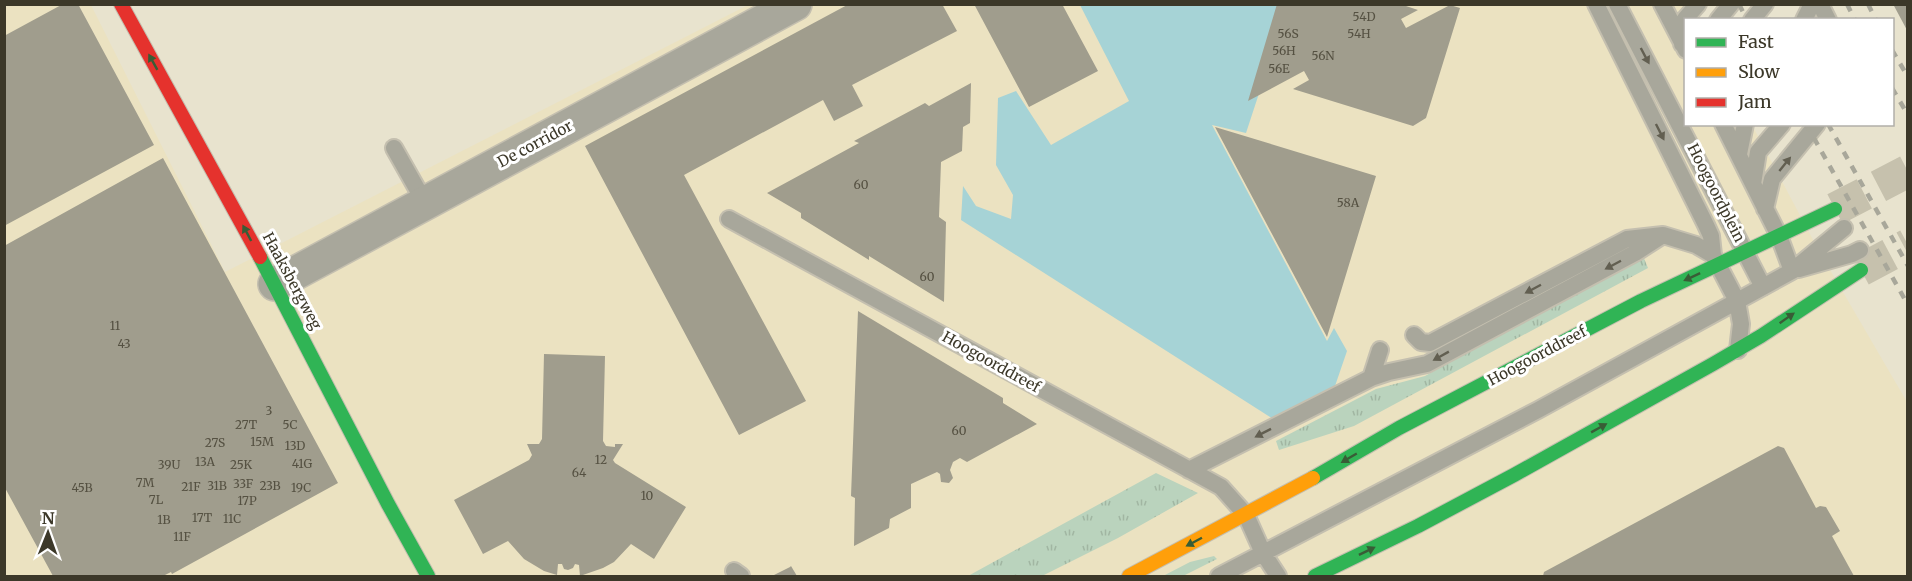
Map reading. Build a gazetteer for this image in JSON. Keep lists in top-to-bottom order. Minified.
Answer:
{"streets":{"street":["De corridor","Haaksbergweg","Hoogoorddreef"],"lane":["Hoogoordplein"]},"crossings":[["De corridor","Haaksbergweg"],["Hoogoordplein","Hoogoorddreef"]],"one_way":["Haaksbergweg"],"house_numbers":["54D","56S","54H","56H","56N","56E","60","58A","60","11","43","3","27T","5C","60","15M","27S","13D","12","13A","41G","39U","25K","64","7M","33F","31B","23B","21F","45B","19C","10","7L","17P","17T","11C","1B","11F"],"legend":["Fast","Slow","Jam"],"north":"top"}
